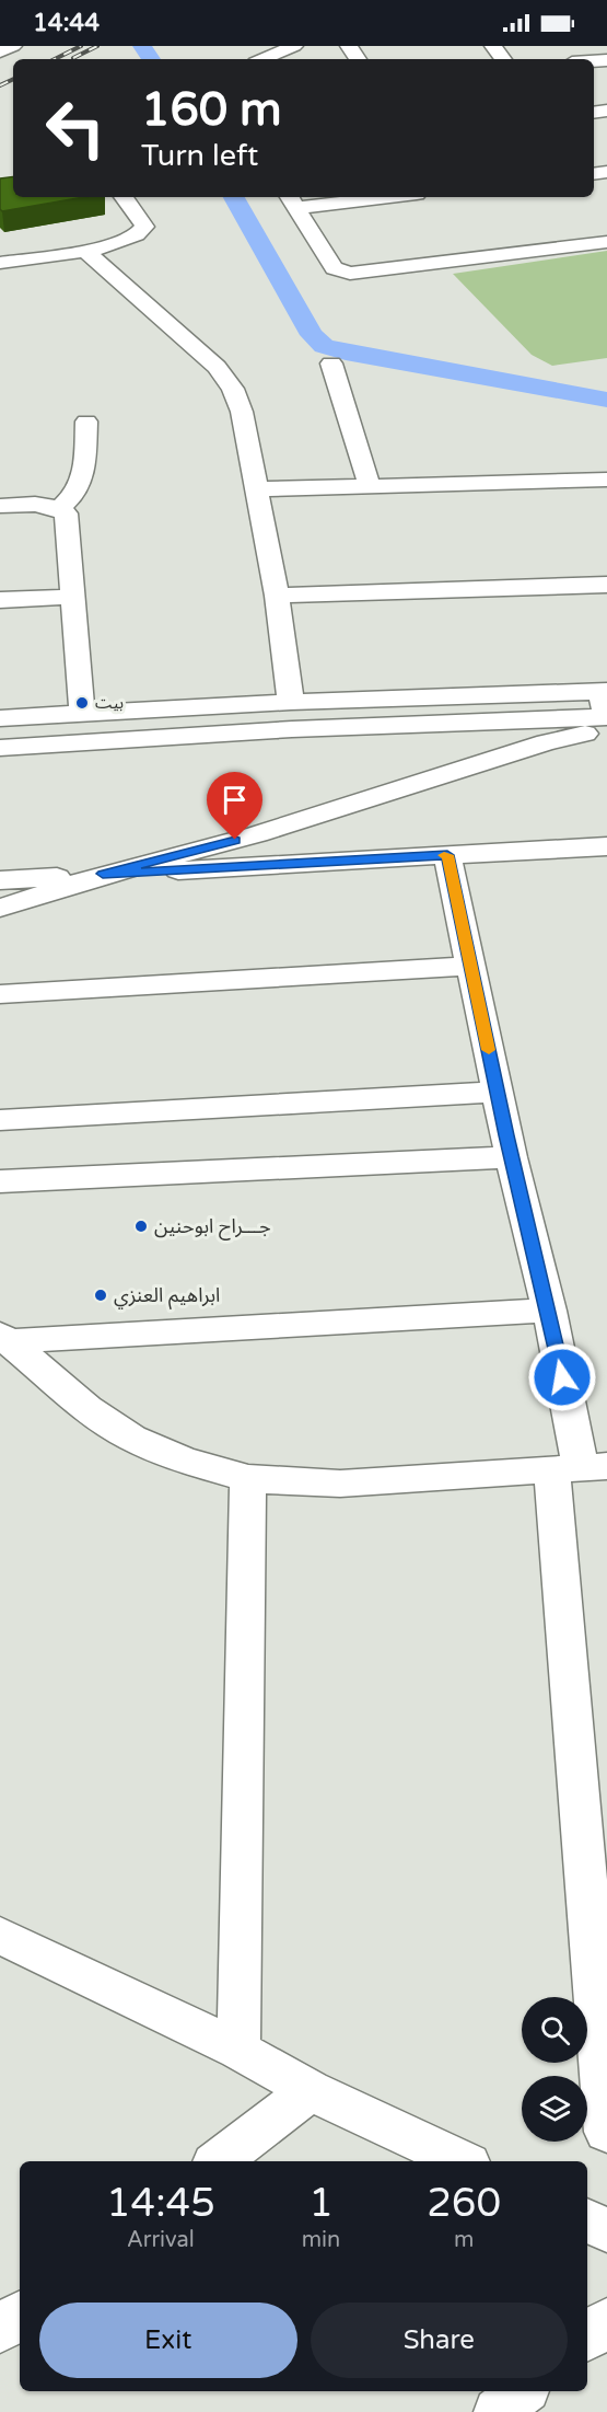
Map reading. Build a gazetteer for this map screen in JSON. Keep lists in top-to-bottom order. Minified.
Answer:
{"places":["بيت","جـــراح ابوحنين","ابراهيم العنزي"],"page":{"status":"14:44","turn":["160 m","Turn left"],"eta":["14:45","Arrival","1","min","260","m"],"buttons":["Exit","Share"]}}
